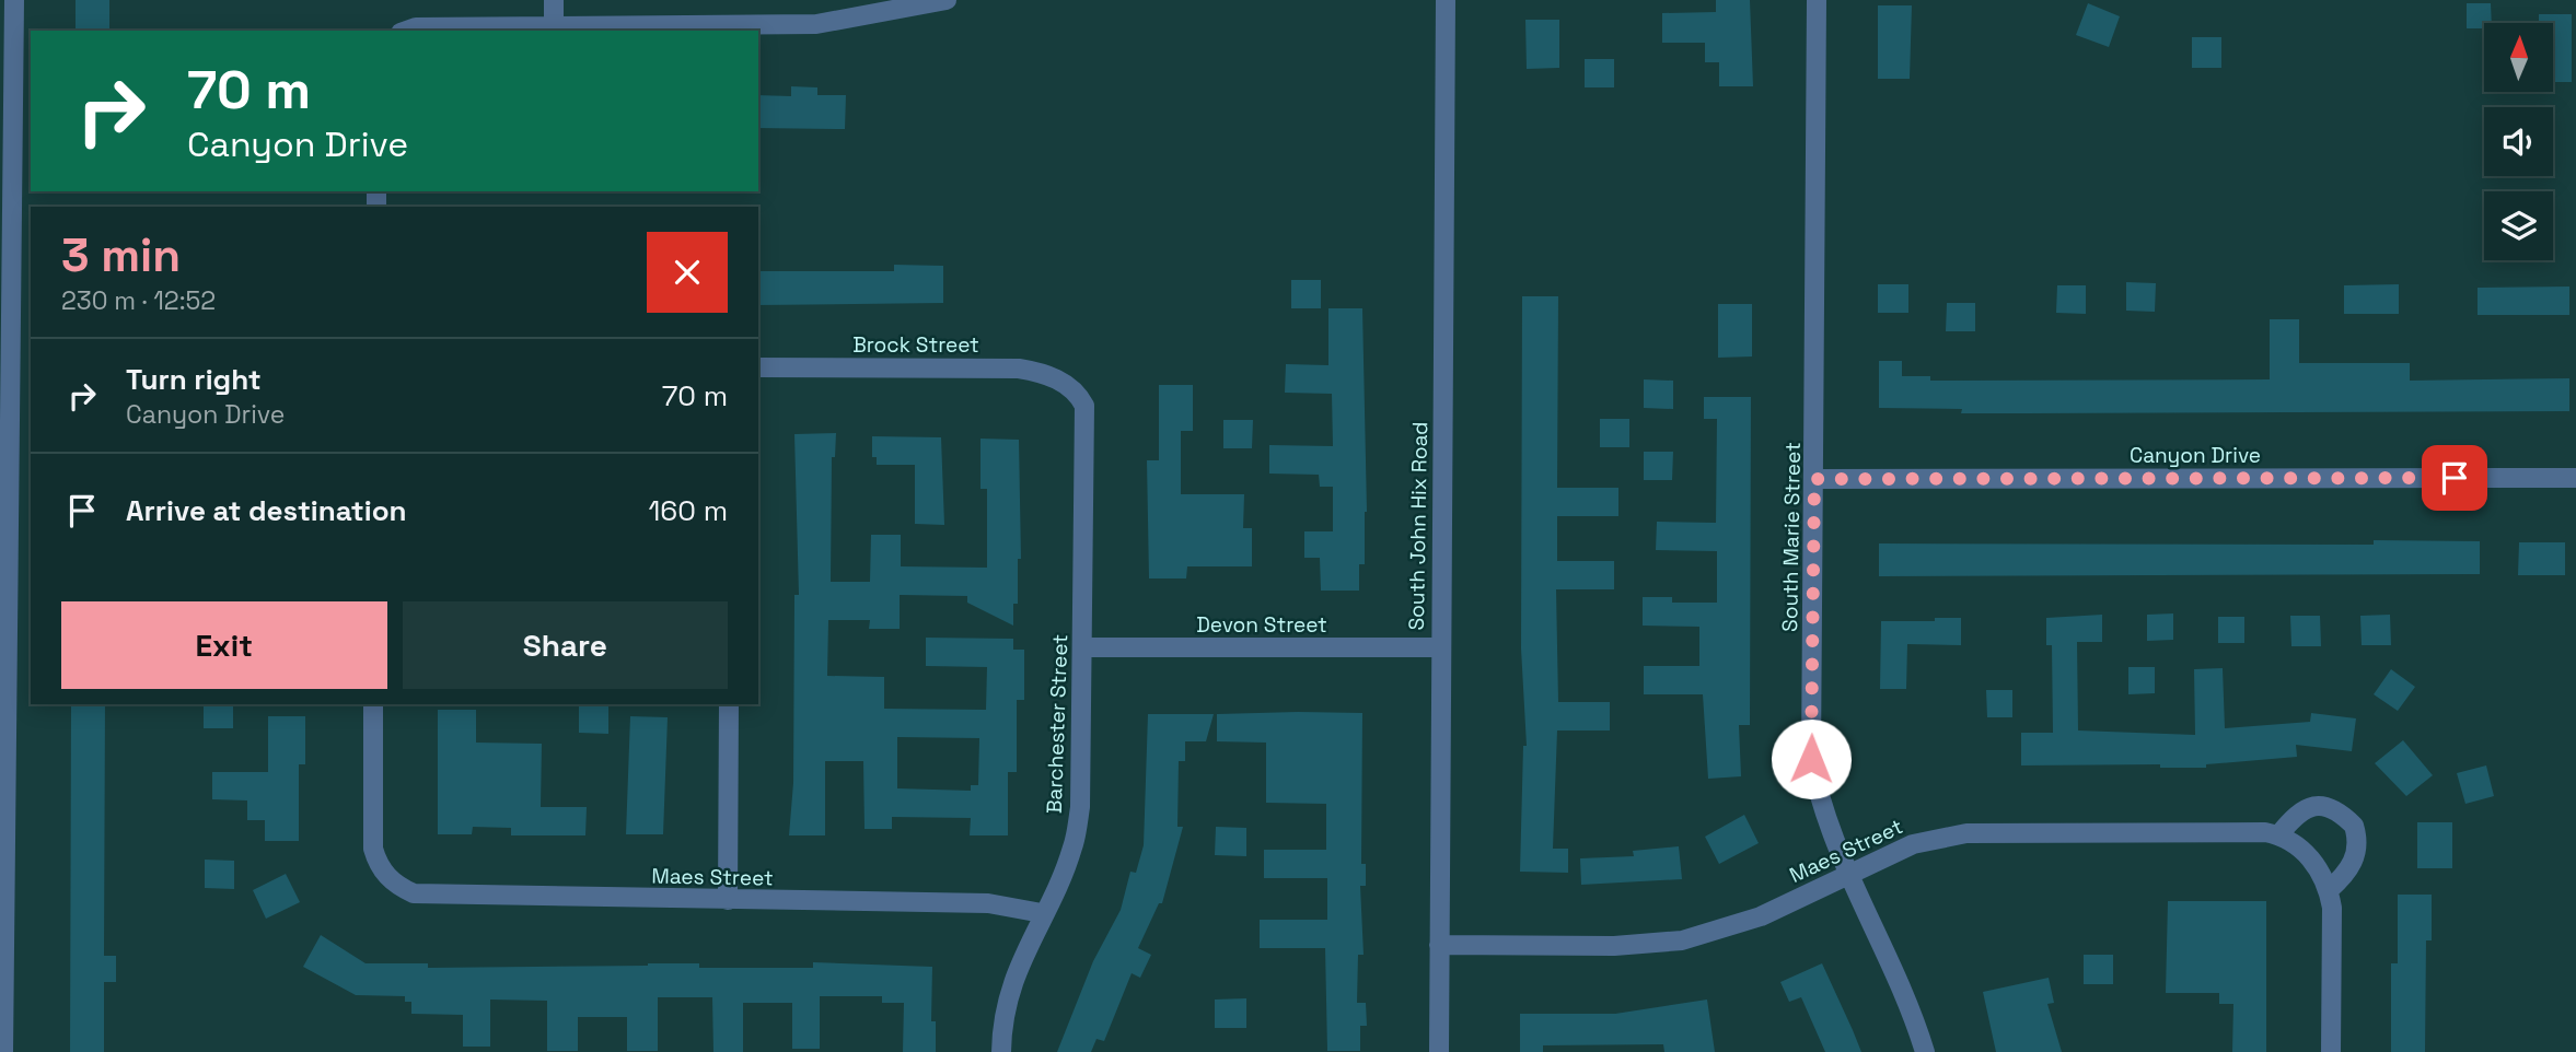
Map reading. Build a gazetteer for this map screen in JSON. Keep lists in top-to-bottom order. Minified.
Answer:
{"streets":{"street":["Brock Street","Canyon Drive","South John Hix Road","South Marie Street","Devon Street","Barchester Street","Maes Street"]},"crossings":[["Brock Street","Barchester Street"],["Canyon Drive","South Marie Street"],["South John Hix Road","Devon Street"],["South John Hix Road","Maes Street"],["South Marie Street","Maes Street"],["Devon Street","Barchester Street"],["Barchester Street","Maes Street"]],"north":"top","page":{"turn":["70 m","Canyon Drive"],"heading":["3 min","230 m · 12:52"],"list":[{"name":"Turn right","note":"Canyon Drive","value":"70 m"},{"name":"Arrive at destination","value":"160 m"}],"buttons":["Exit","Share"]}}
